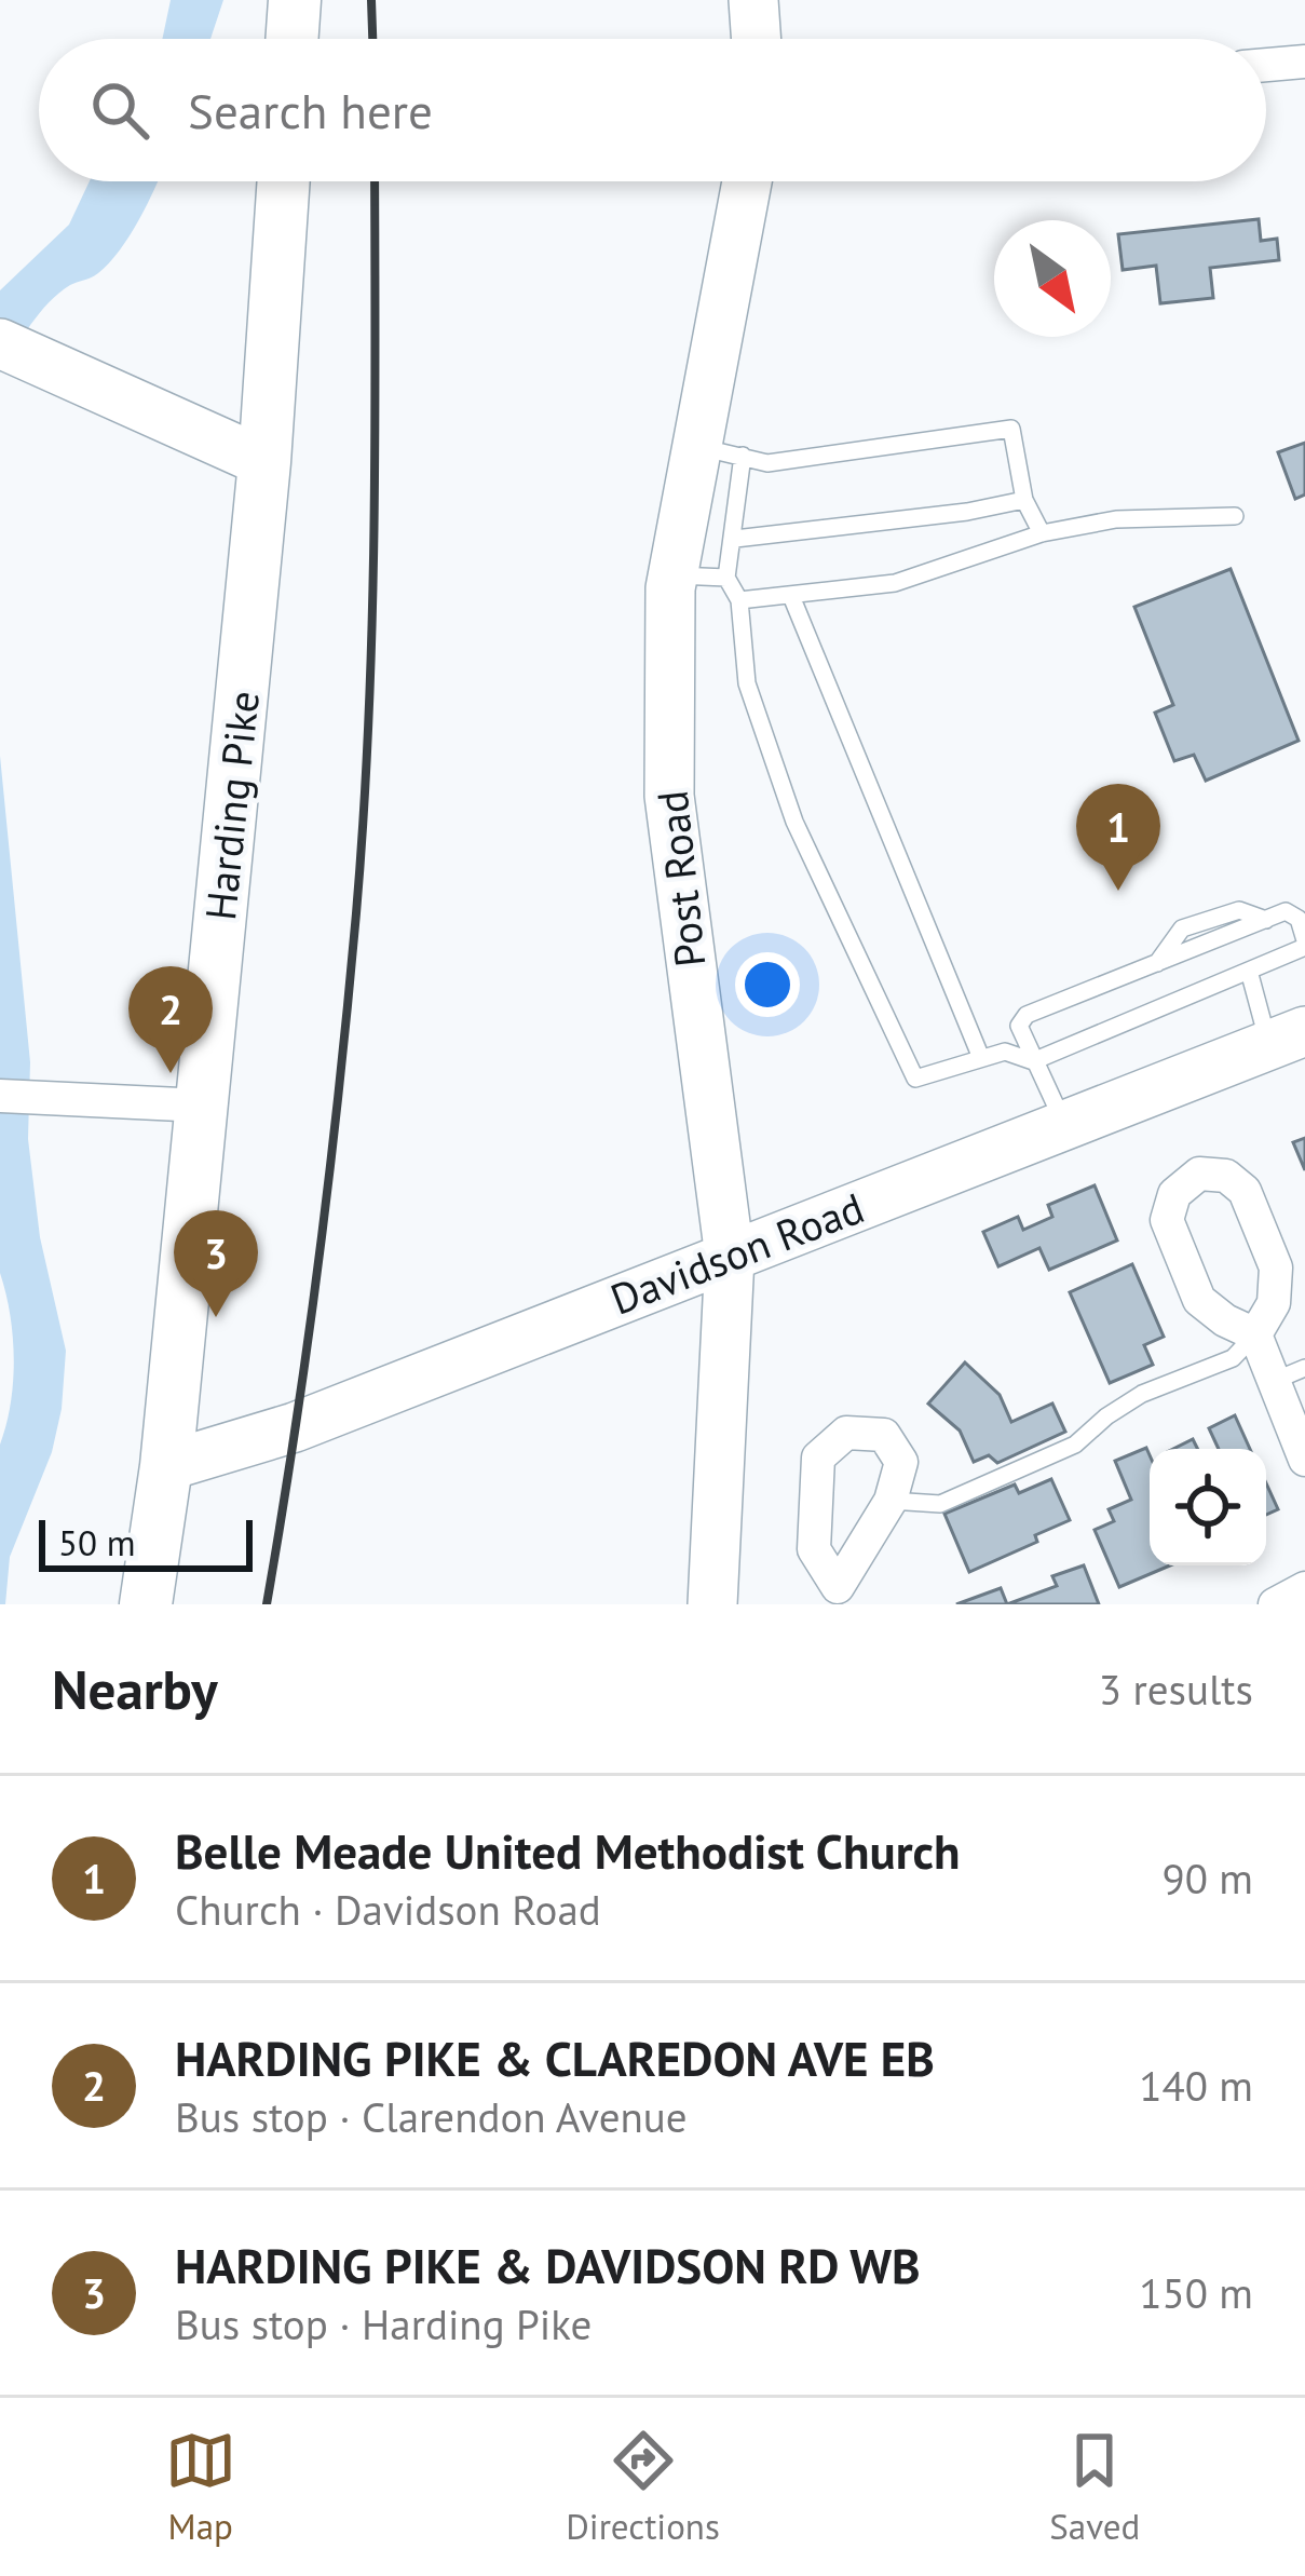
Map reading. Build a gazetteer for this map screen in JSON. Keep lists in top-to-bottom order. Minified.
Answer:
{"streets":{"main road":["Harding Pike"],"street":["Post Road","Davidson Road"]},"crossings":[["Harding Pike","Davidson Road"],["Post Road","Davidson Road"]],"scale_bar":"50 m","north":"bottom right","page":{"search":"Search here","pins":["1","2","3"],"scale":"50 m","heading":["Nearby","3 results"],"list":[{"mark":"1","name":"Belle Meade United Methodist Church","note":"Church · Davidson Road","value":"90 m"},{"mark":"2","name":"HARDING PIKE & CLAREDON AVE EB","note":"Bus stop · Clarendon Avenue","value":"140 m"},{"mark":"3","name":"HARDING PIKE & DAVIDSON RD WB","note":"Bus stop · Harding Pike","value":"150 m"}],"nav":["Map","Directions","Saved"]}}
